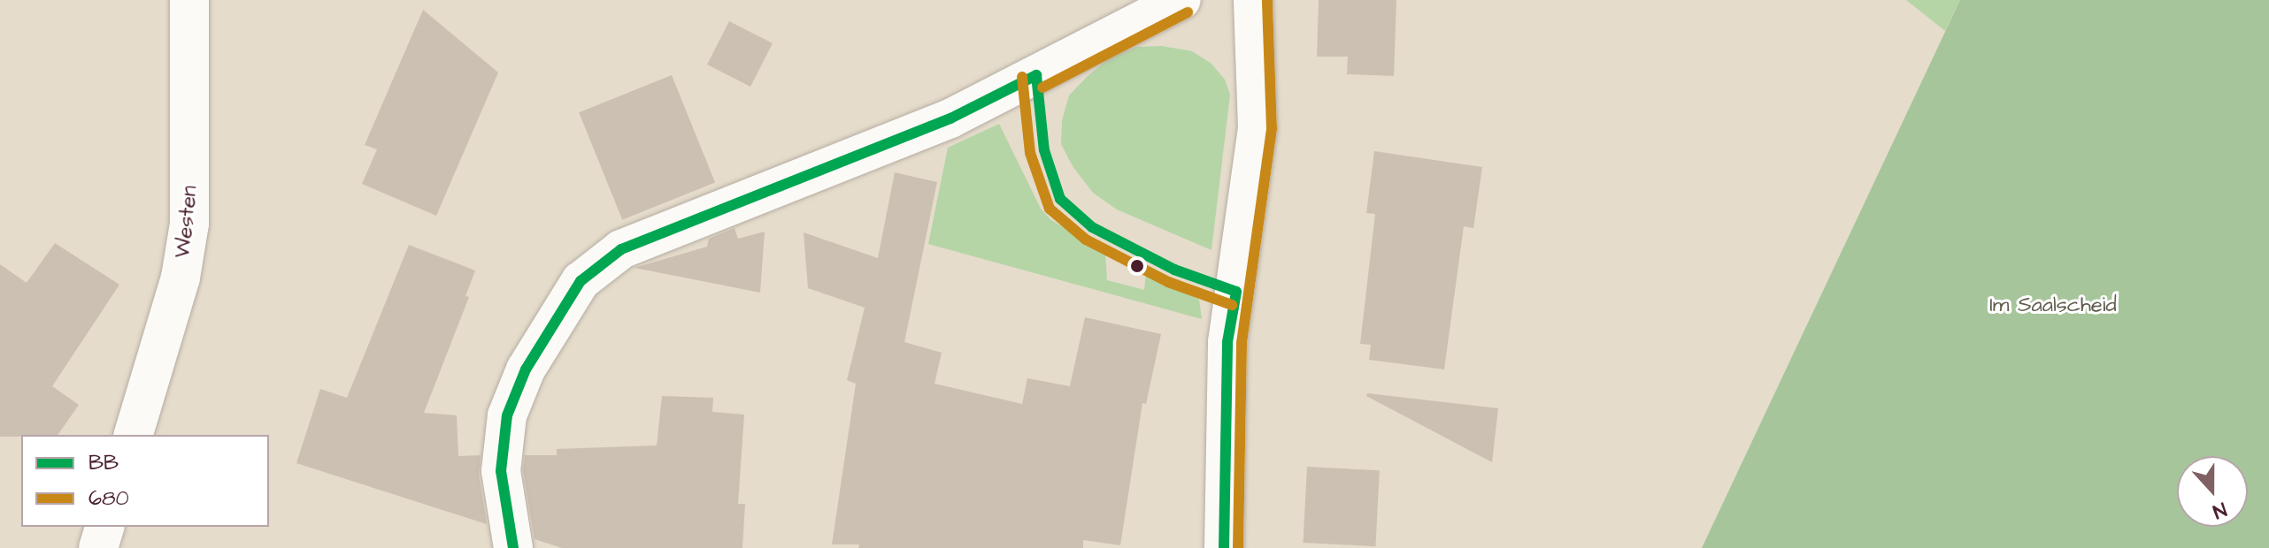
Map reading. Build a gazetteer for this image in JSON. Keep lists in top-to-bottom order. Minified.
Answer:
{"streets":{"street":["Westen"]},"parks":["Im Saalscheid"],"lines":["transit line 680","transit line BB"],"legend":["BB","680"],"north":"bottom"}
